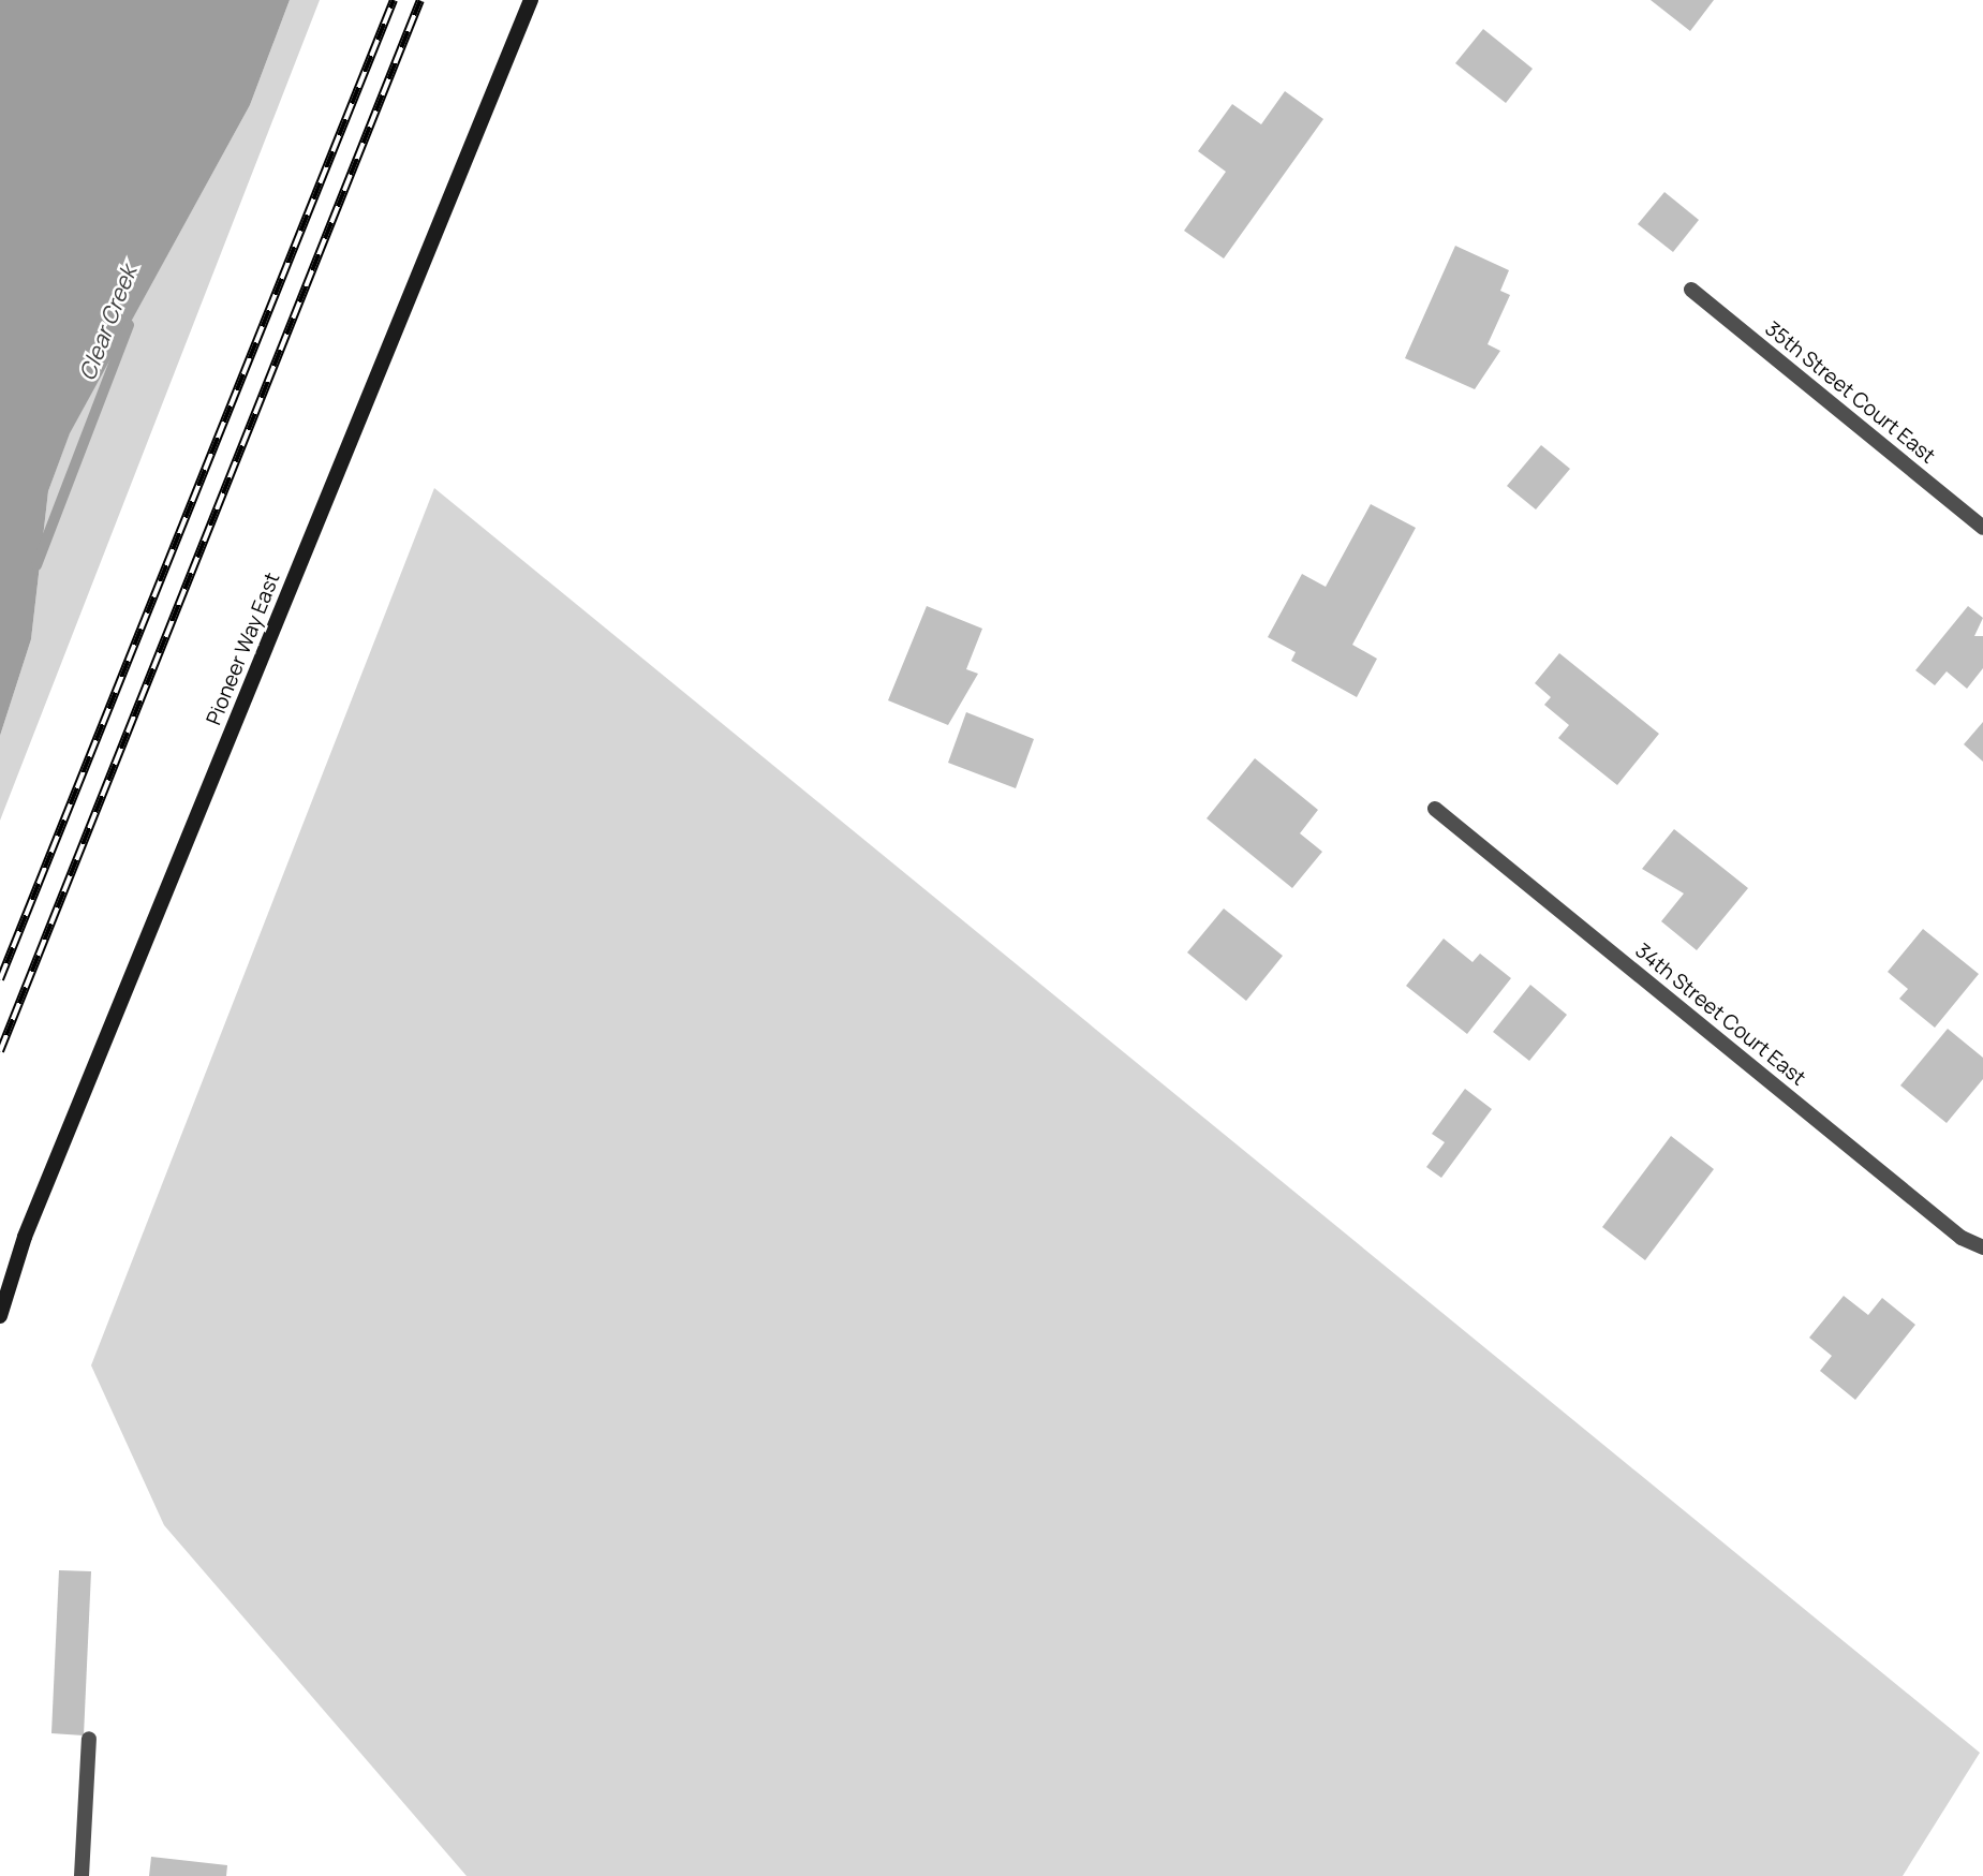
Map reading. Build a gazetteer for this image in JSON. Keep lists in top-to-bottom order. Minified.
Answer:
{"streets":{"main road":["Pioneer Way East"],"street":["35th Street Court East","34th Street Court East"]},"water":["Clear Creek"]}
